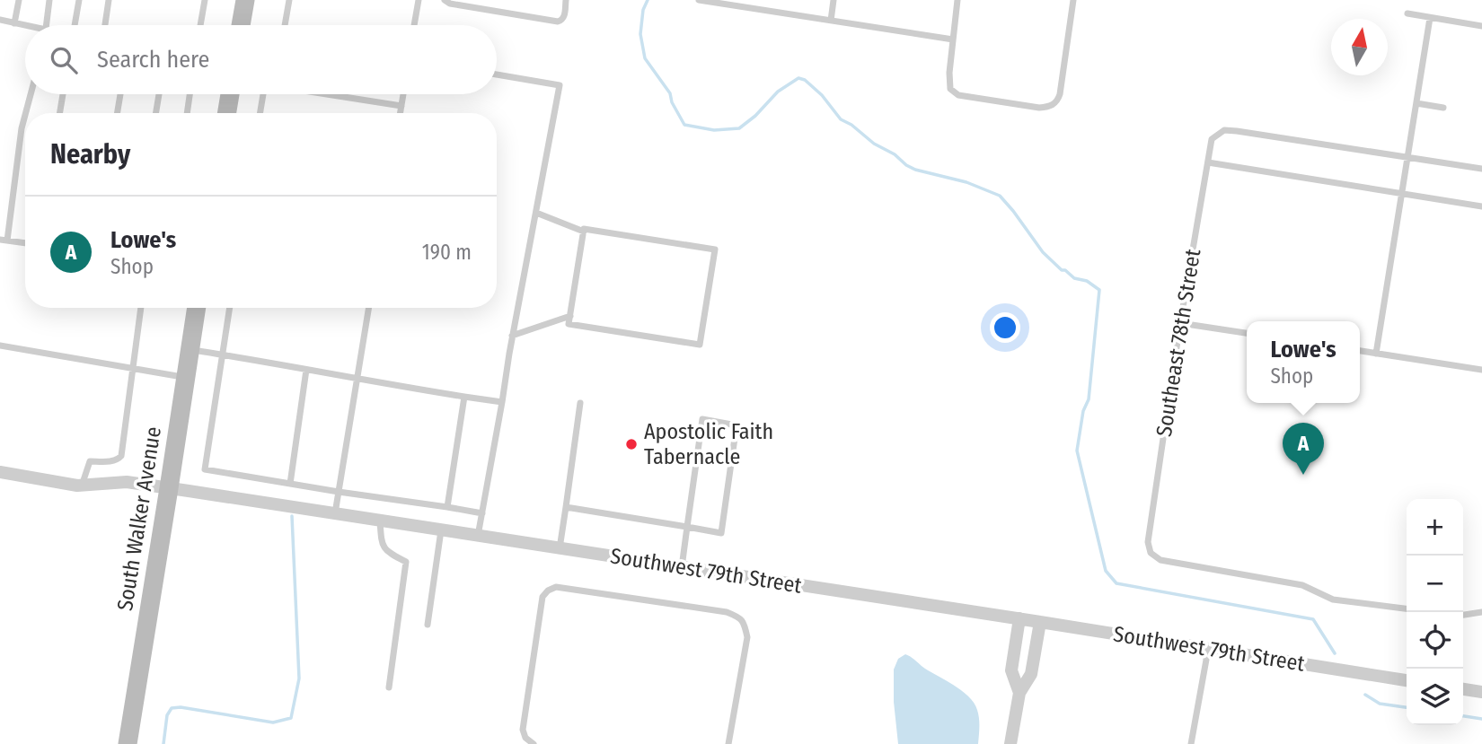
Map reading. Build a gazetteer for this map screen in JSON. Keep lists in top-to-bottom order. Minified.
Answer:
{"streets":{"main road":["South Walker Avenue"],"street":["Southwest 79th Street"],"lane":["Southeast 78th Street"]},"crossings":[["South Walker Avenue","Southwest 79th Street"]],"places":["Apostolic Faith Tabernacle"],"north":"top","page":{"search":"Search here","heading":"Nearby","list":[{"mark":"A","name":"Lowe's","note":"Shop","value":"190 m"}],"popup":["Lowe's","Shop"],"pins":"A","map_buttons":["+","−"]}}
